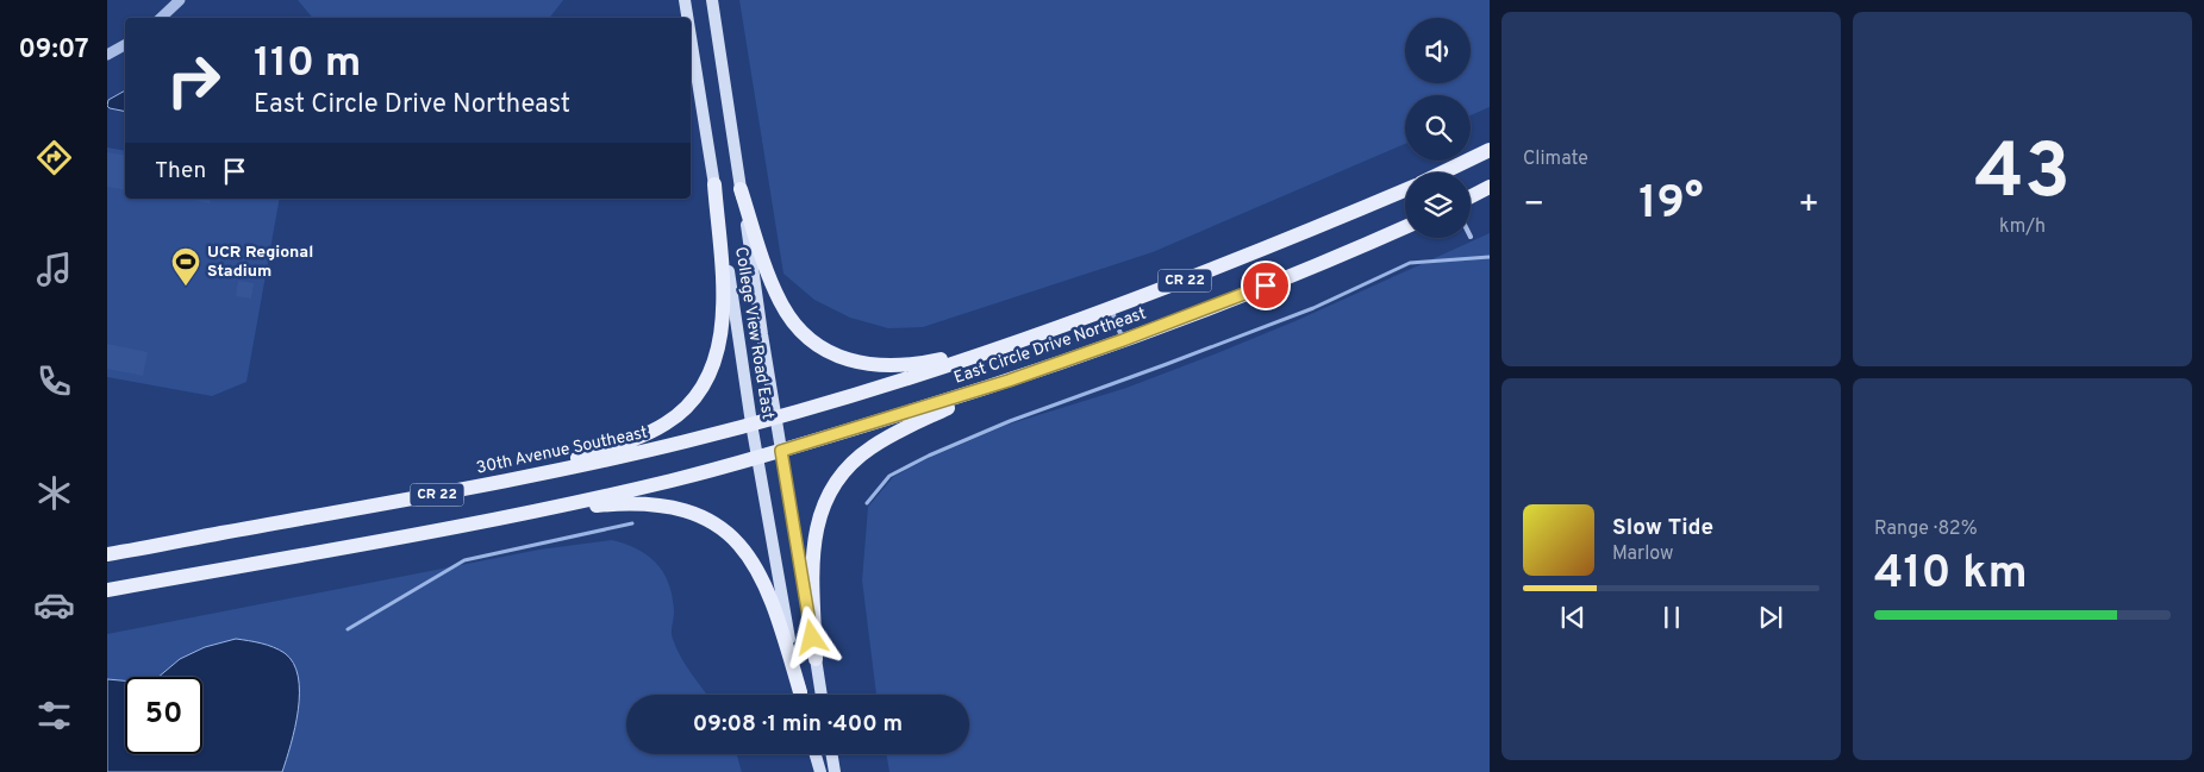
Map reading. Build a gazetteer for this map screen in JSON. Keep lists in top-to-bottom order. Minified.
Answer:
{"streets":{"main road":["CR 22","College View Road East","East Circle Drive Northeast","30th Avenue Southeast"]},"crossings":[["CR 22","College View Road East"],["CR 22","East Circle Drive Northeast"],["College View Road East","East Circle Drive Northeast"],["College View Road East","30th Avenue Southeast"],["East Circle Drive Northeast","30th Avenue Southeast"]],"places":{"sports":["UCR Regional Stadium"]},"page":{"tabs":"09:07","tile":["Climate",["43","km/h"],["Range · 82%","410 km"]],"turn":["110 m","East Circle Drive Northeast"],"then":"Then","heat":["−","19°","+"],"song":["Slow Tide","Marlow"],"limit":"50","trip":"09:08 · 1 min · 400 m"}}
